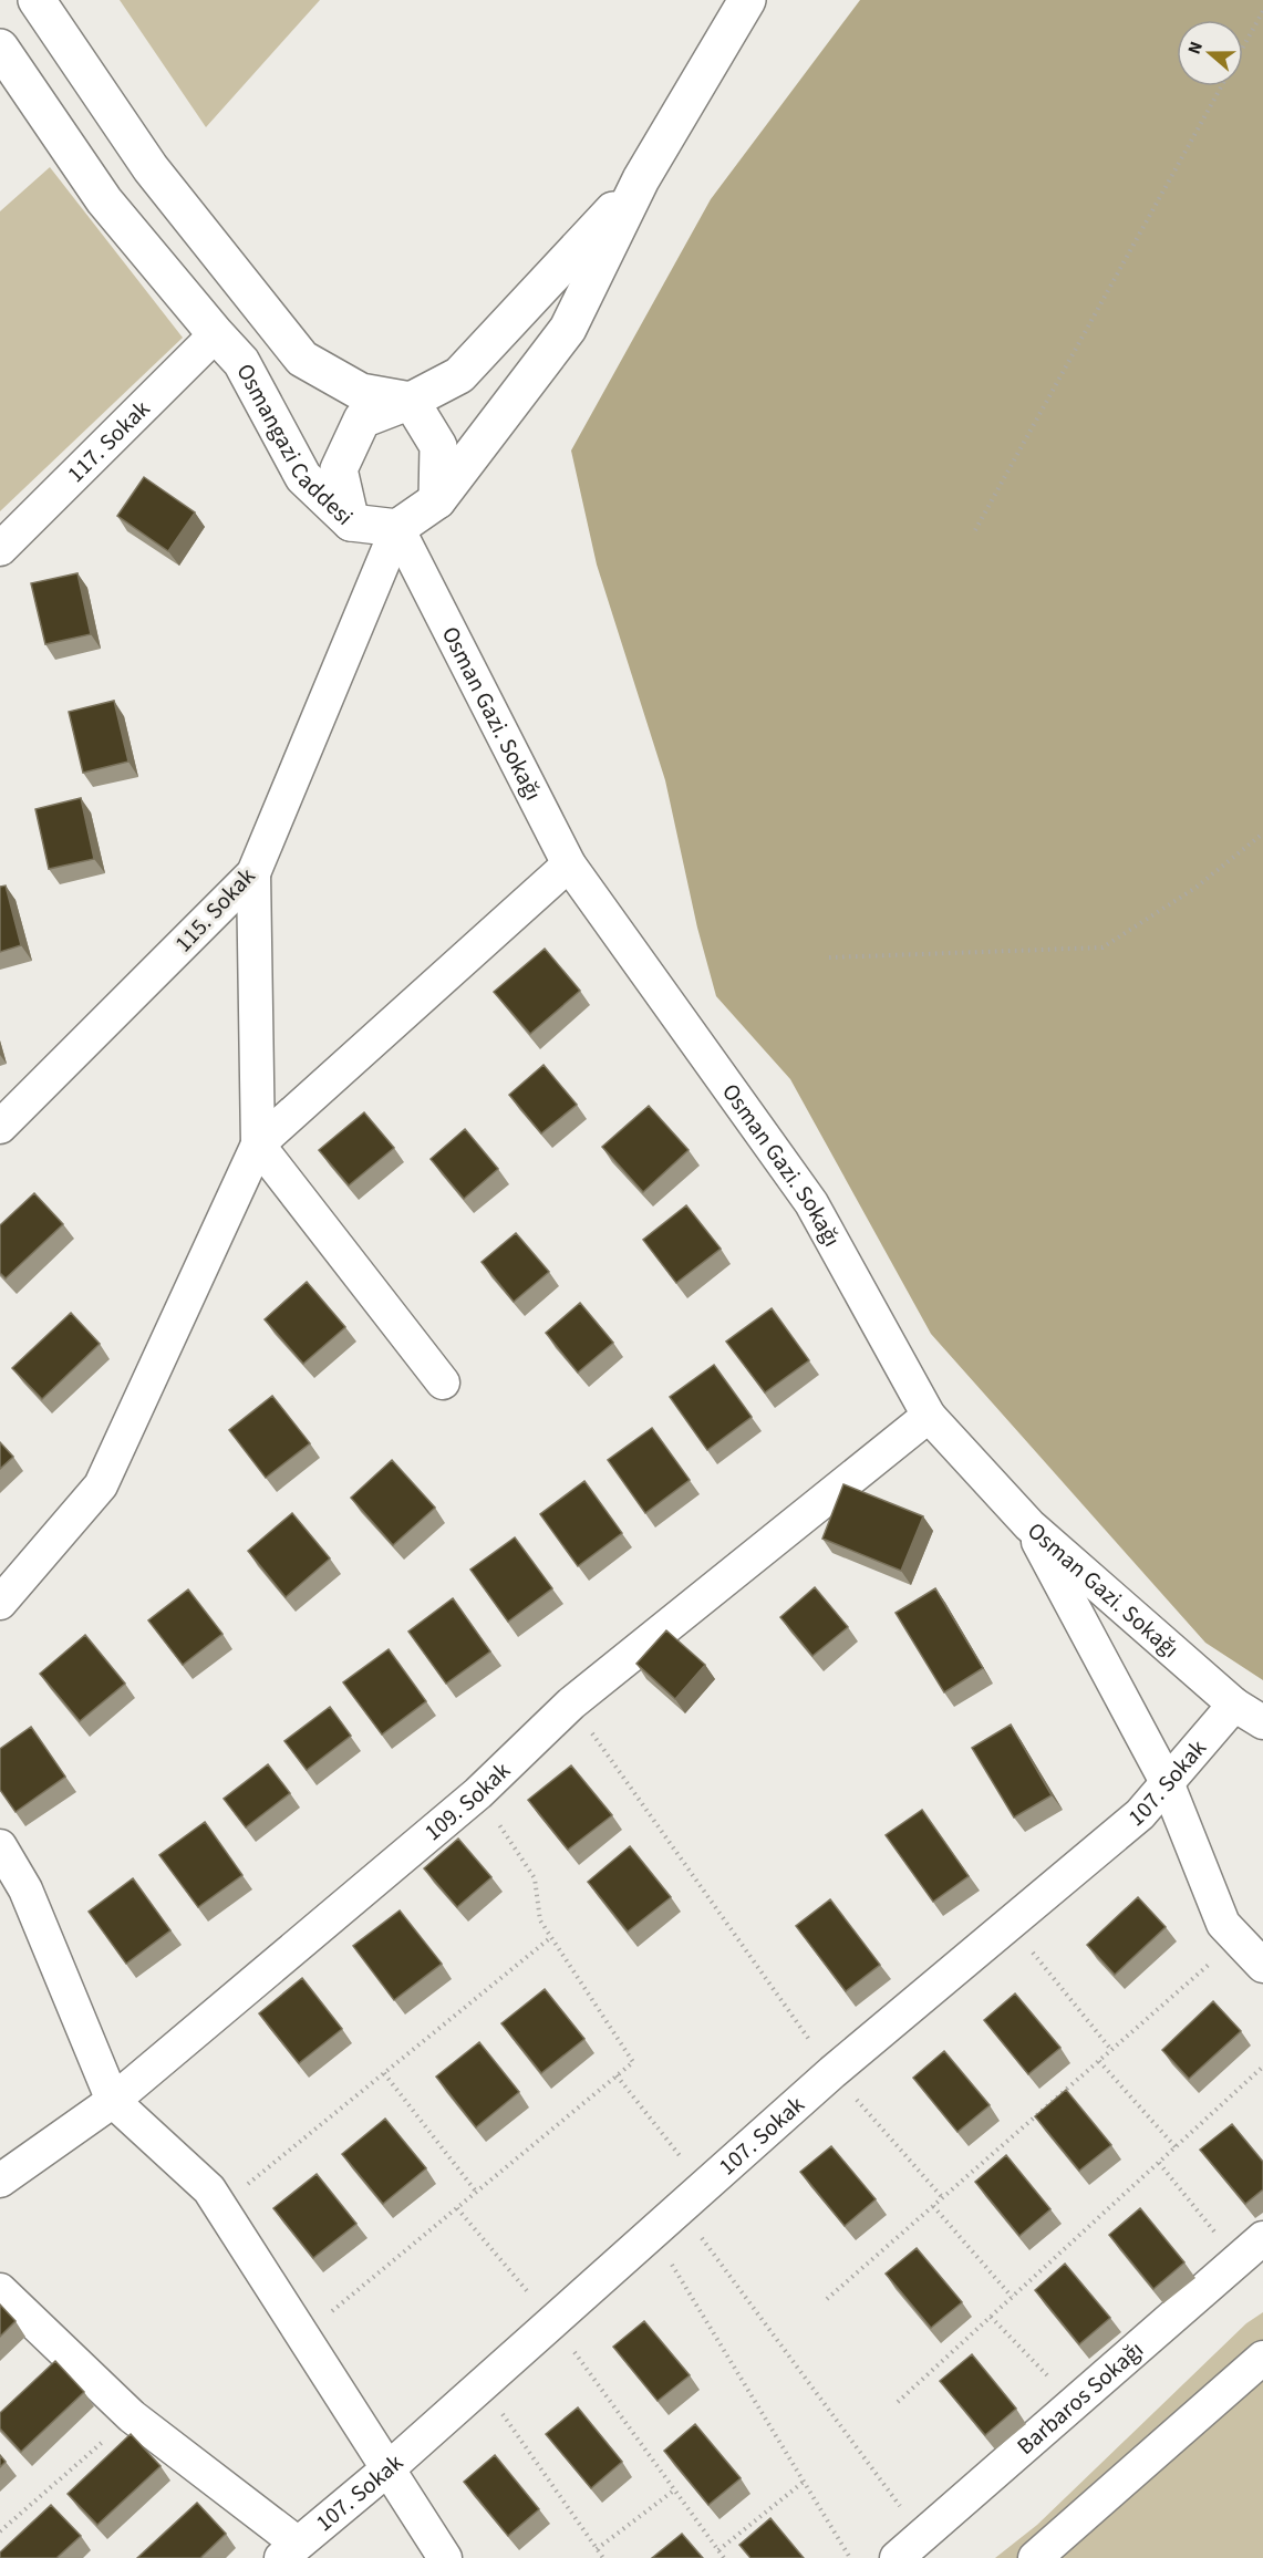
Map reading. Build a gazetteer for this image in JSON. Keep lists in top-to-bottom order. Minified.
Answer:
{"streets":{"main road":["Osmangazi Caddesi"],"street":["117. Sokak","Osman Gazi. Sokağı","115. Sokak","107. Sokak","109. Sokak","Barbaros Sokağı"]},"crossings":[["Osmangazi Caddesi","117. Sokak"],["Osmangazi Caddesi","Osman Gazi. Sokağı"],["Osmangazi Caddesi","115. Sokak"],["Osman Gazi. Sokağı","115. Sokak"],["Osman Gazi. Sokağı","107. Sokak"],["Osman Gazi. Sokağı","109. Sokak"]],"north":"left"}
